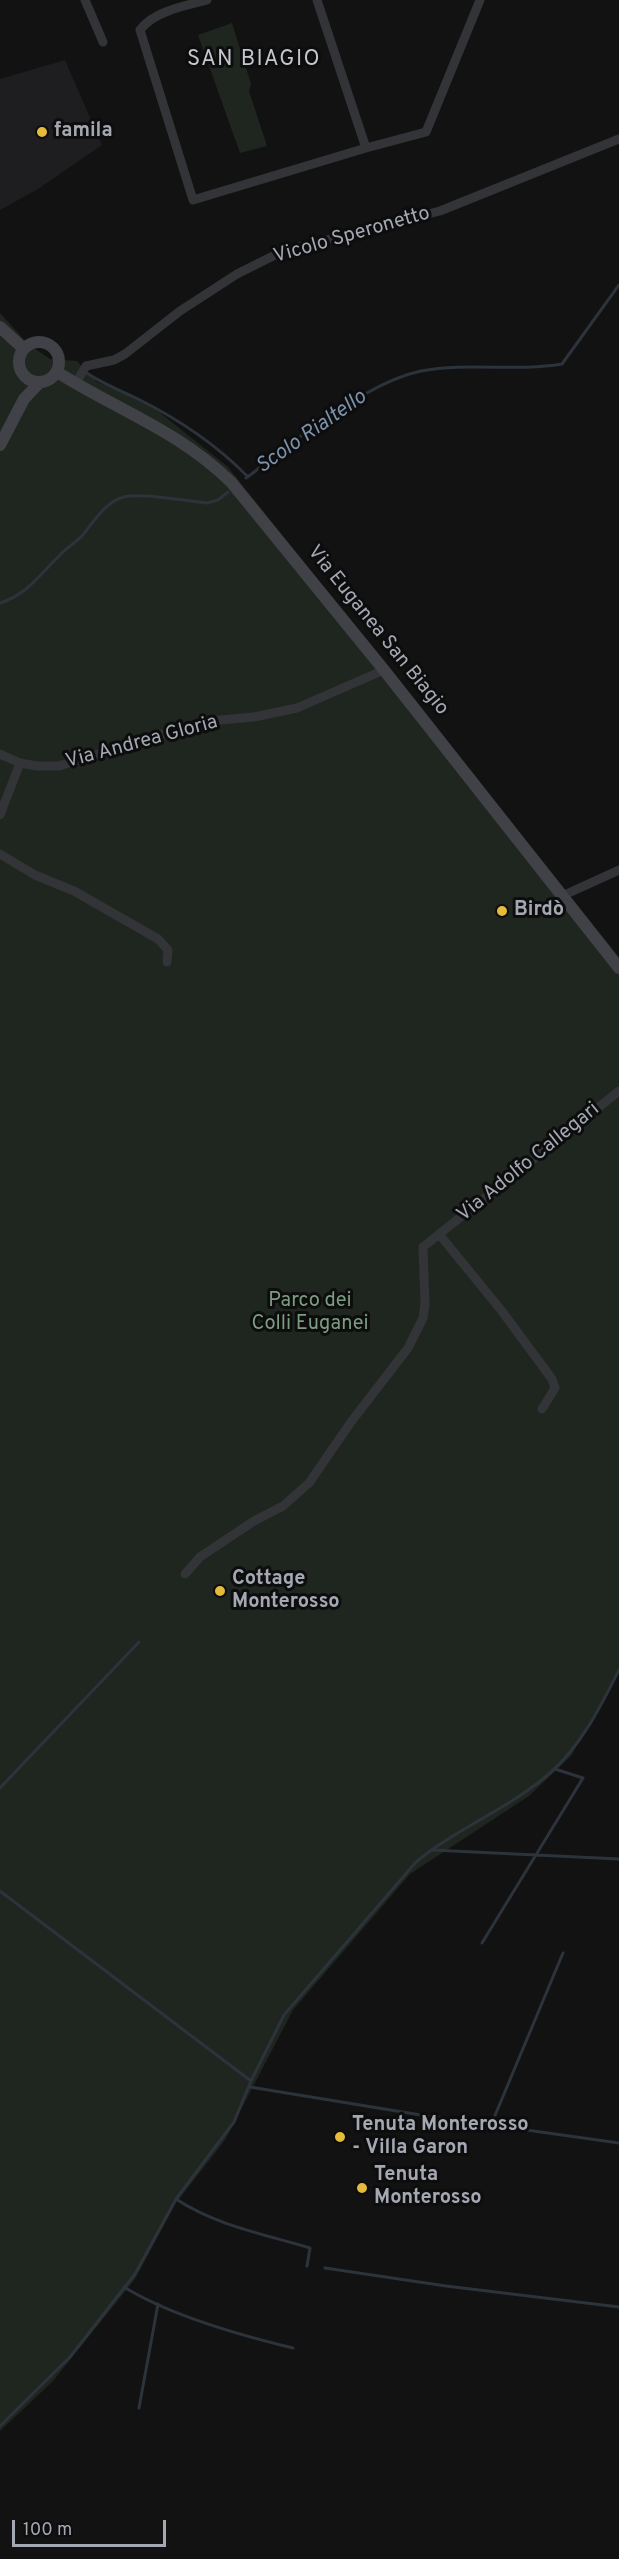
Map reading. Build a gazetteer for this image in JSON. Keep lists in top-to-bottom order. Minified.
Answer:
{"streets":{"main road":["Via Euganea San Biagio"],"street":["Vicolo Speronetto","Via Andrea Gloria","Via Adolfo Callegari"]},"crossings":[["Vicolo Speronetto","Via Euganea San Biagio"],["Via Euganea San Biagio","Via Andrea Gloria"]],"districts":["SAN BIAGIO"],"water":["Scolo Rialtello"],"parks":["Parco dei Colli Euganei"],"places":["famila","Birdò","Cottage Monterosso","Tenuta Monterosso - Villa Garon","Tenuta Monterosso"],"scale_bar":"100 m"}
